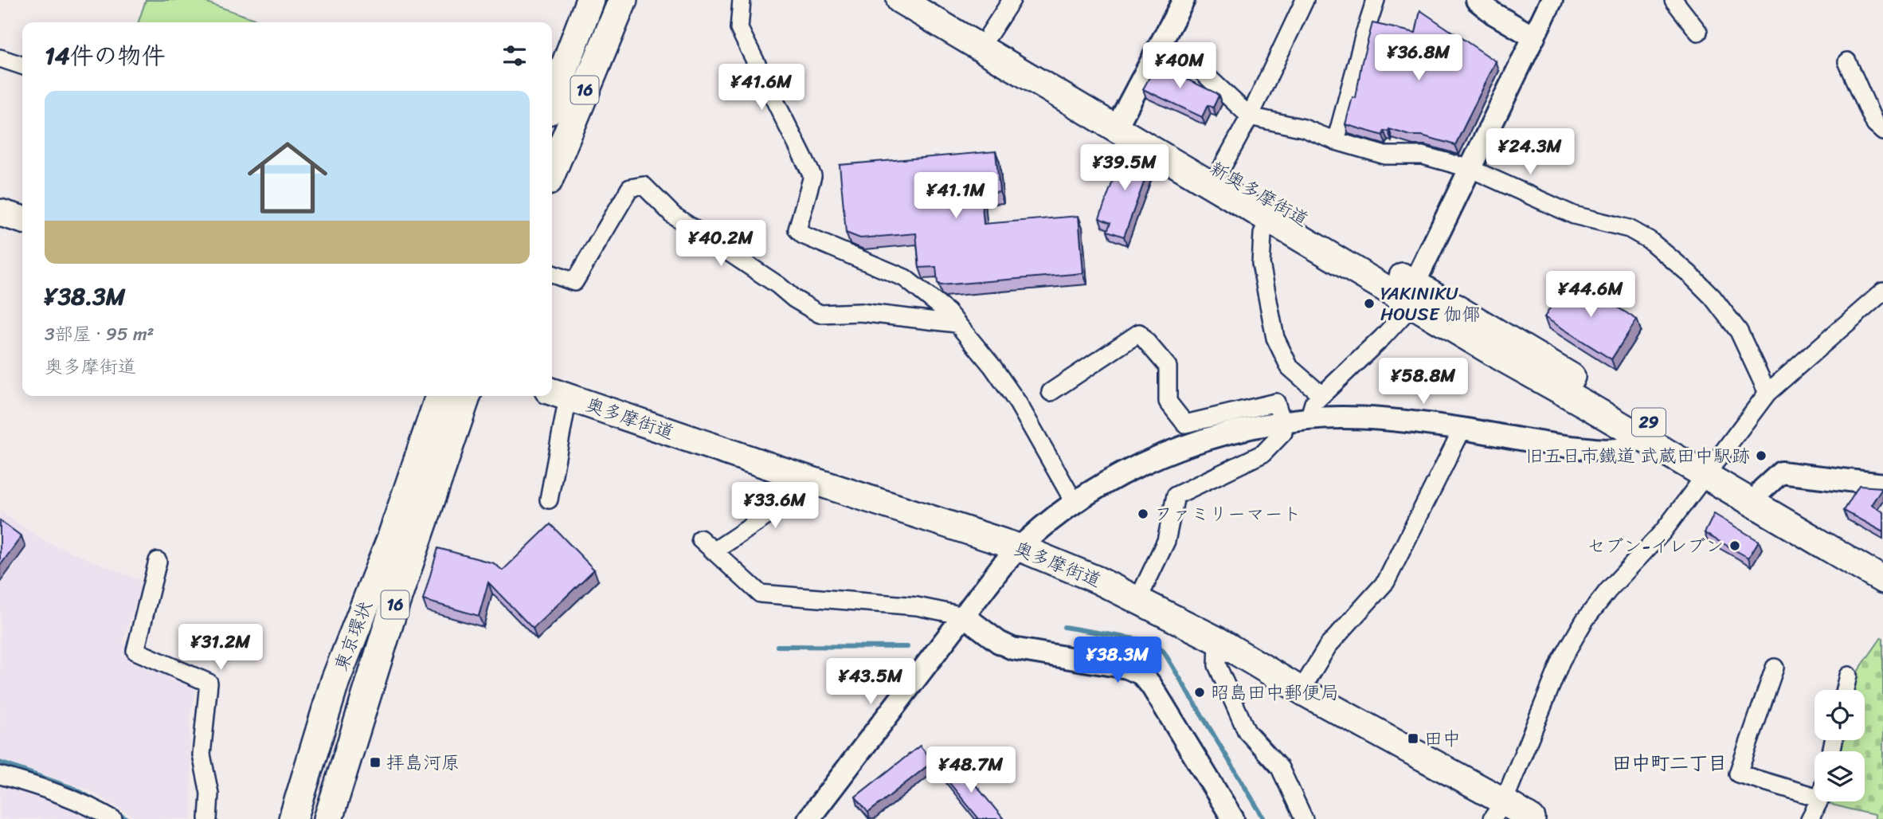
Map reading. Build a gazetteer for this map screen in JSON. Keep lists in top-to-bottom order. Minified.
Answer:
{"streets":{"highway":["16","東京環状"],"main road":["新奥多摩街道","奥多摩街道","29"]},"crossings":[["新奥多摩街道","29"]],"districts":["田中町二丁目"],"places":{"other":["YAKINIKU HOUSE 伽倻","旧五日市鐵道 武蔵田中駅跡","ファミリーマート","セブン-イレブン","昭島田中郵便局"],"transit":["田中","拝島河原"]},"page":{"heading":"14件の物件","price":["¥36.8M","¥40M","¥41.6M","¥24.3M","¥39.5M","¥41.1M","¥40.2M","¥44.6M","¥58.8M","¥33.6M","¥31.2M","¥38.3M","¥43.5M","¥48.7M"],"list":[{"name":"¥38.3M","note":"3部屋 · 95 m² · 奥多摩街道"}]}}
